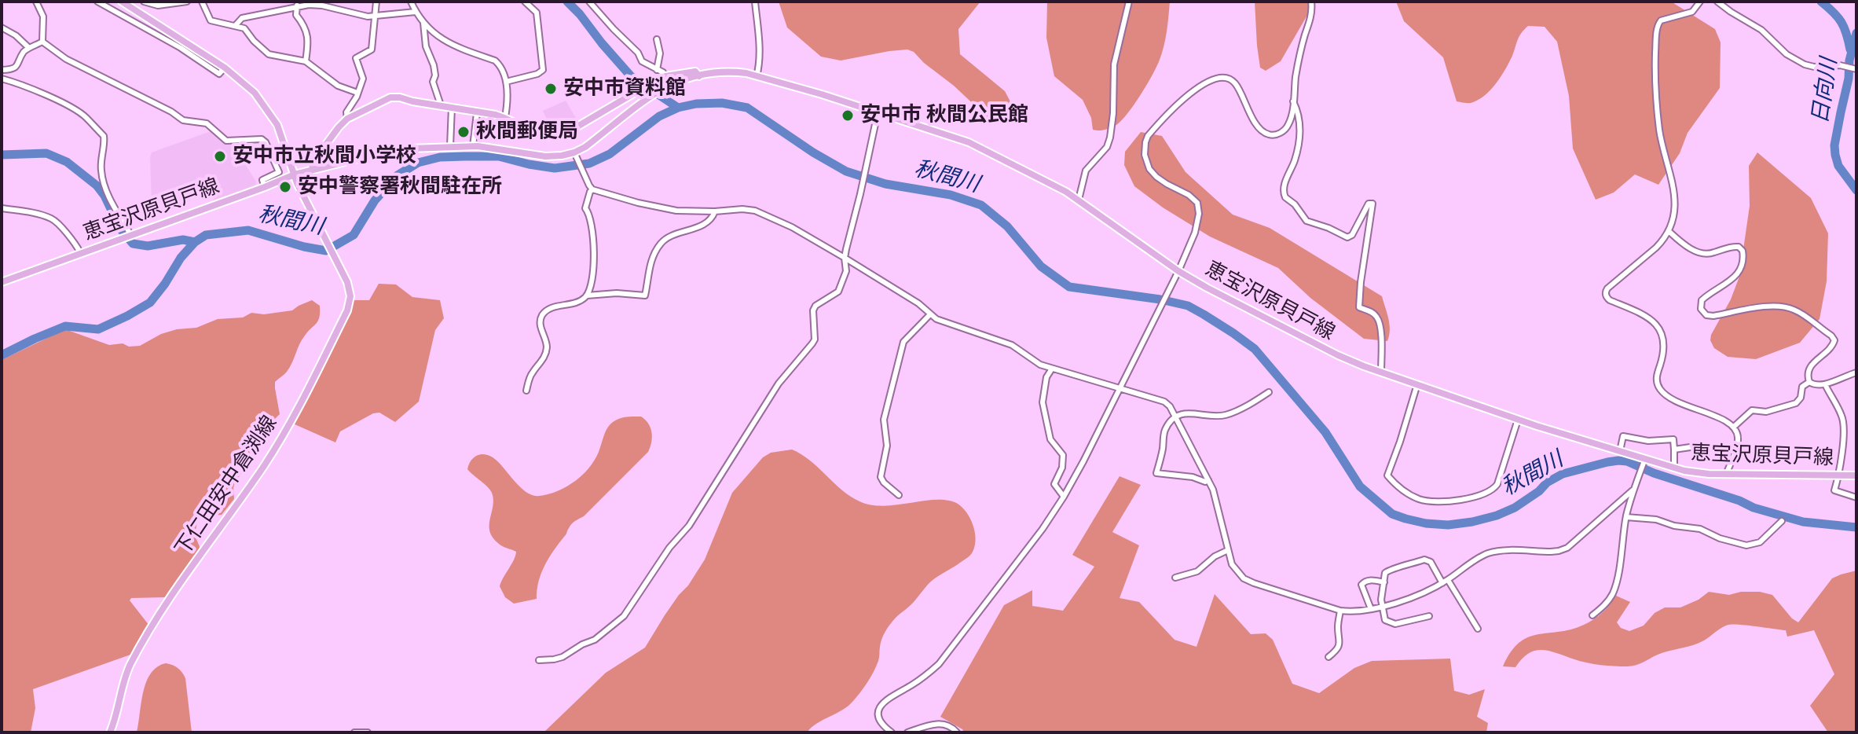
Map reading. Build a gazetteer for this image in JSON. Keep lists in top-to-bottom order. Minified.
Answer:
{"streets":{"main road":["恵宝沢原貝戸線","下仁田安中倉渕線"]},"crossings":[["恵宝沢原貝戸線","下仁田安中倉渕線"]],"water":["日向川","秋間川"],"places":["安中市資料館","安中市 秋間公民館","秋間郵便局","安中市立秋間小学校","安中警察署秋間駐在所"]}
